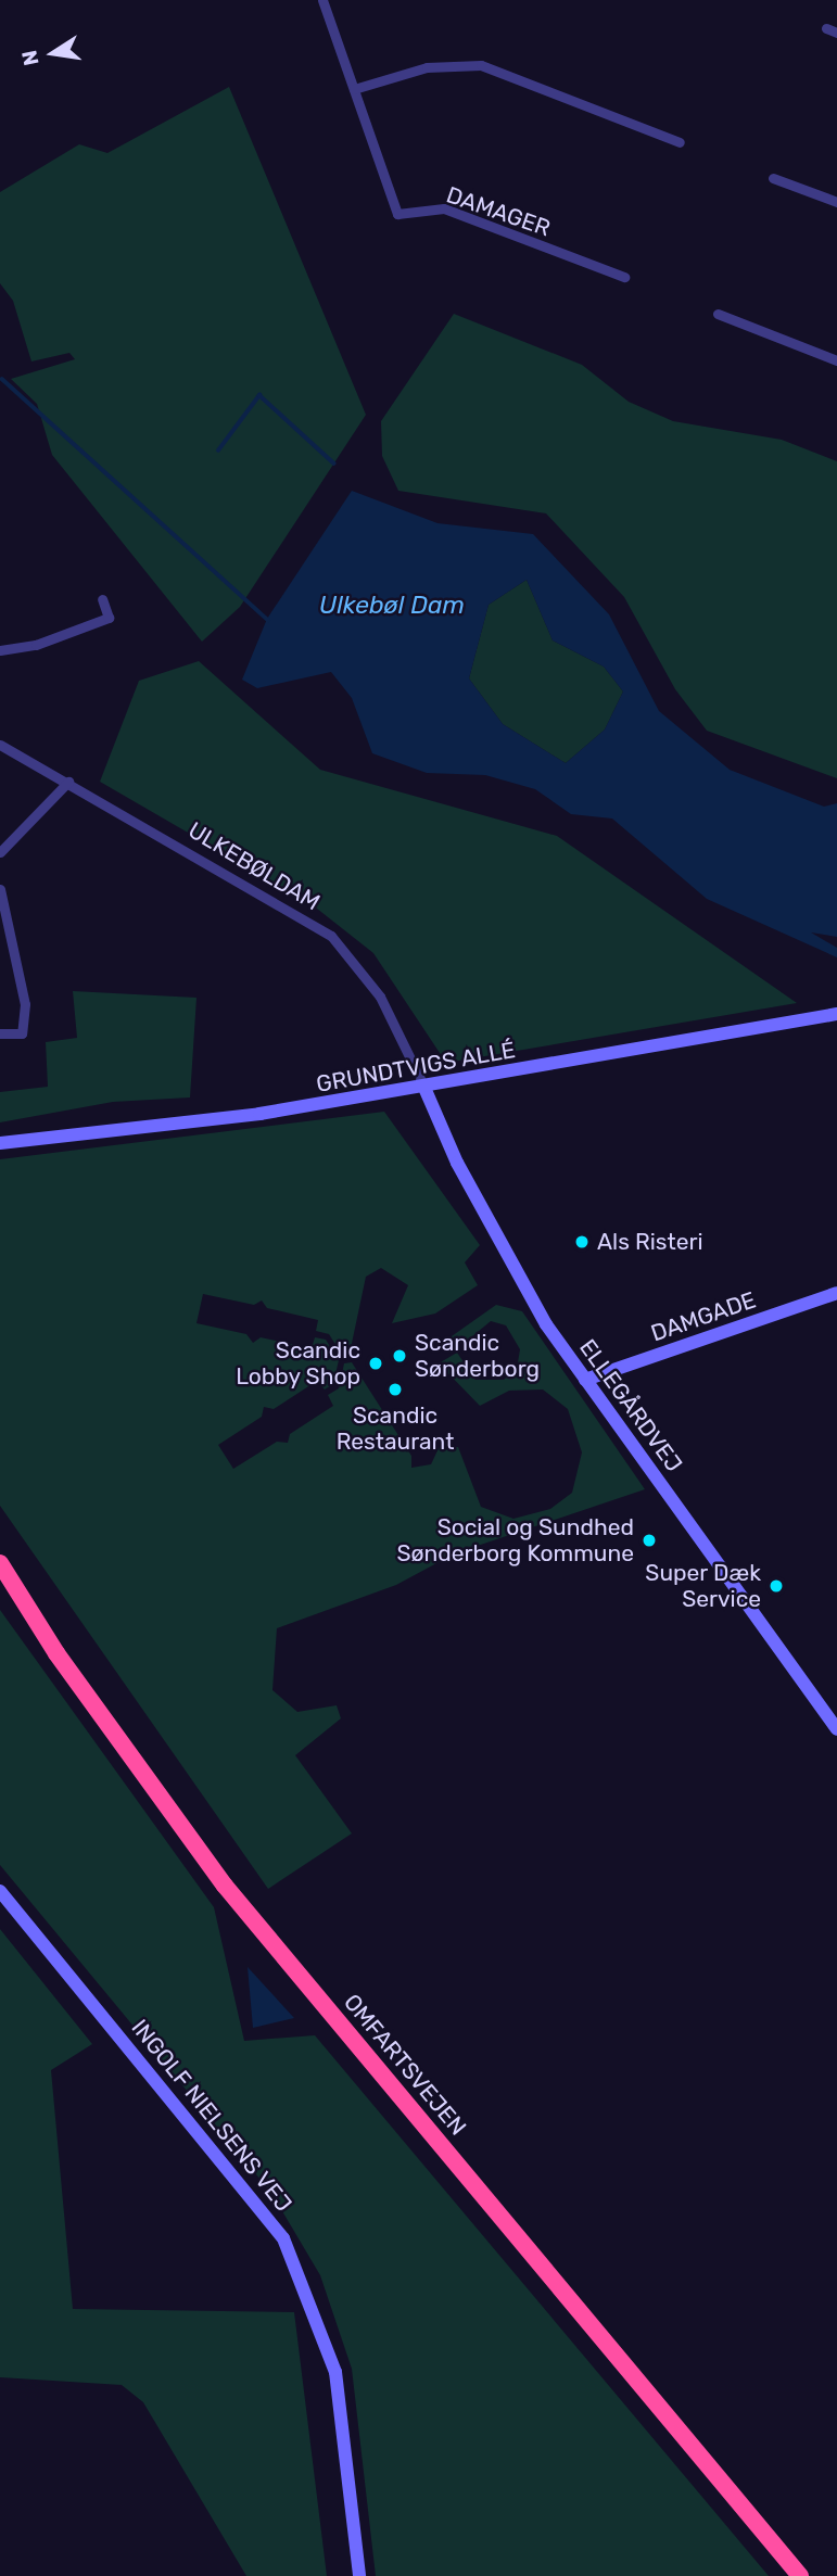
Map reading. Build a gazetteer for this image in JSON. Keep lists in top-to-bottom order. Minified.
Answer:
{"streets":{"highway":["OMFARTSVEJEN"],"street":["DAMAGER","ULKEBØLDAM","GRUNDTVIGS ALLÉ","DAMGADE","ELLEGÅRDVEJ","INGOLF NIELSENS VEJ"]},"crossings":[["ULKEBØLDAM","GRUNDTVIGS ALLÉ"],["ULKEBØLDAM","ELLEGÅRDVEJ"],["GRUNDTVIGS ALLÉ","ELLEGÅRDVEJ"],["DAMGADE","ELLEGÅRDVEJ"]],"water":["Ulkebøl Dam"],"places":["Als Risteri","Scandic Sønderborg","Scandic Lobby Shop","Scandic Restaurant","Social og Sundhed Sønderborg Kommune","Super Dæk Service"],"north":"left"}
